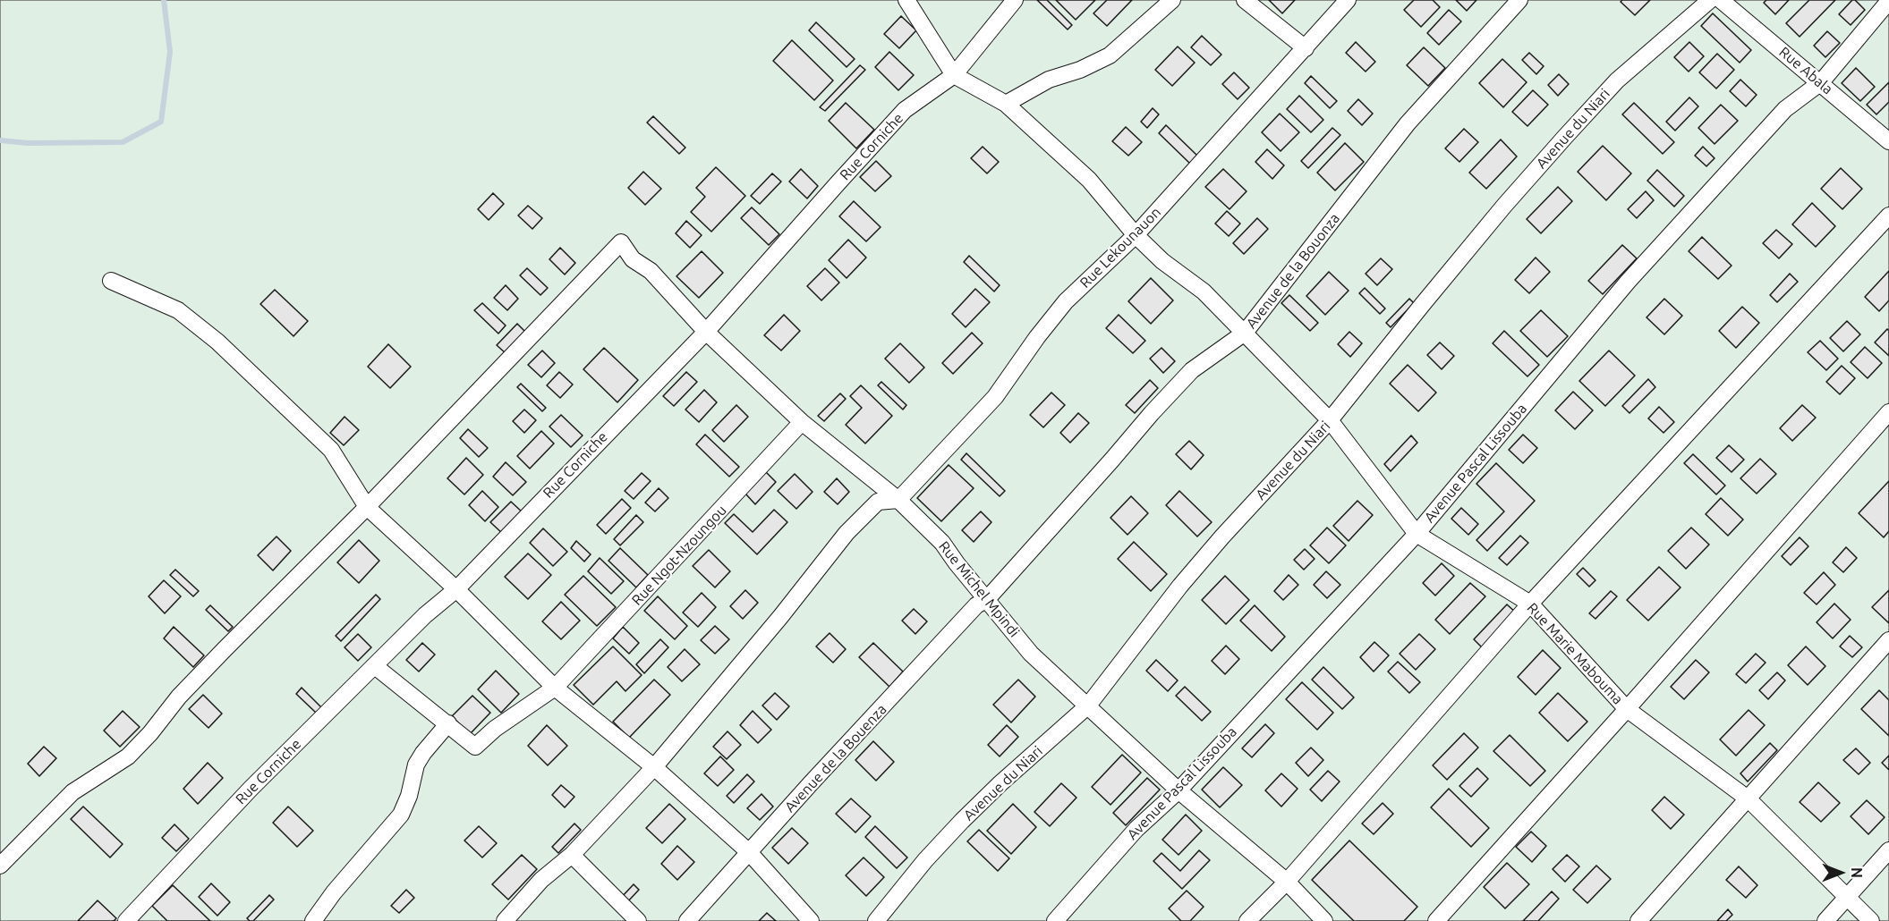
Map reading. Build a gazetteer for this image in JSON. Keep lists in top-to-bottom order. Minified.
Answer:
{"streets":{"street":["Rue Abala","Avenue du Niari","Rue Corniche","Rue Lekounauon","Avenue de la Bouonza","Avenue Pascal Lissouba","Rue Ngot-Nzoungou","Rue Michel Mpindi","Rue Marie Mabouma","Avenue de la Bouenza"]},"crossings":[["Rue Abala","Avenue Pascal Lissouba"],["Avenue du Niari","Rue Michel Mpindi"],["Avenue du Niari","Rue Marie Mabouma"],["Rue Corniche","Rue Michel Mpindi"],["Rue Corniche","Rue Marie Mabouma"],["Rue Lekounauon","Rue Michel Mpindi"],["Rue Lekounauon","Rue Marie Mabouma"],["Avenue de la Bouonza","Rue Michel Mpindi"],["Avenue de la Bouonza","Rue Marie Mabouma"],["Avenue de la Bouonza","Avenue de la Bouenza"],["Avenue Pascal Lissouba","Rue Michel Mpindi"],["Avenue Pascal Lissouba","Rue Marie Mabouma"],["Rue Ngot-Nzoungou","Rue Michel Mpindi"],["Rue Michel Mpindi","Avenue de la Bouenza"]],"north":"right"}
